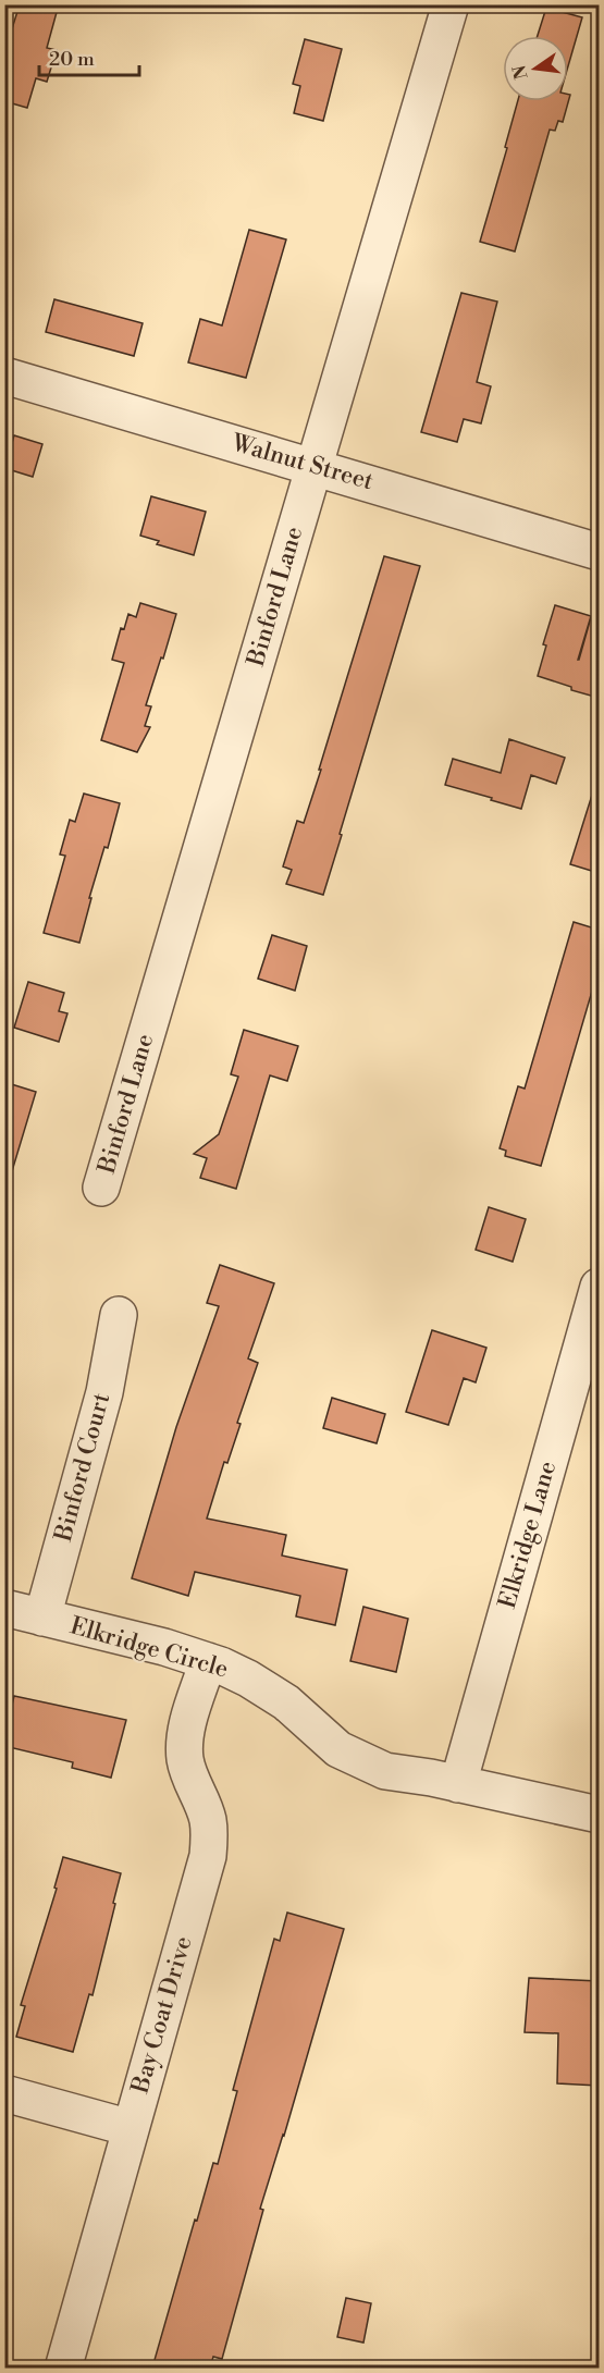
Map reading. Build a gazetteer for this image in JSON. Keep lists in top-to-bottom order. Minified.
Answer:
{"streets":{"street":["Walnut Street","Binford Lane","Binford Court","Elkridge Lane","Elkridge Circle","Bay Coat Drive"]},"crossings":[["Walnut Street","Binford Lane"],["Binford Court","Elkridge Circle"],["Elkridge Lane","Elkridge Circle"],["Elkridge Circle","Bay Coat Drive"]],"scale_bar":"20 m","north":"left"}
